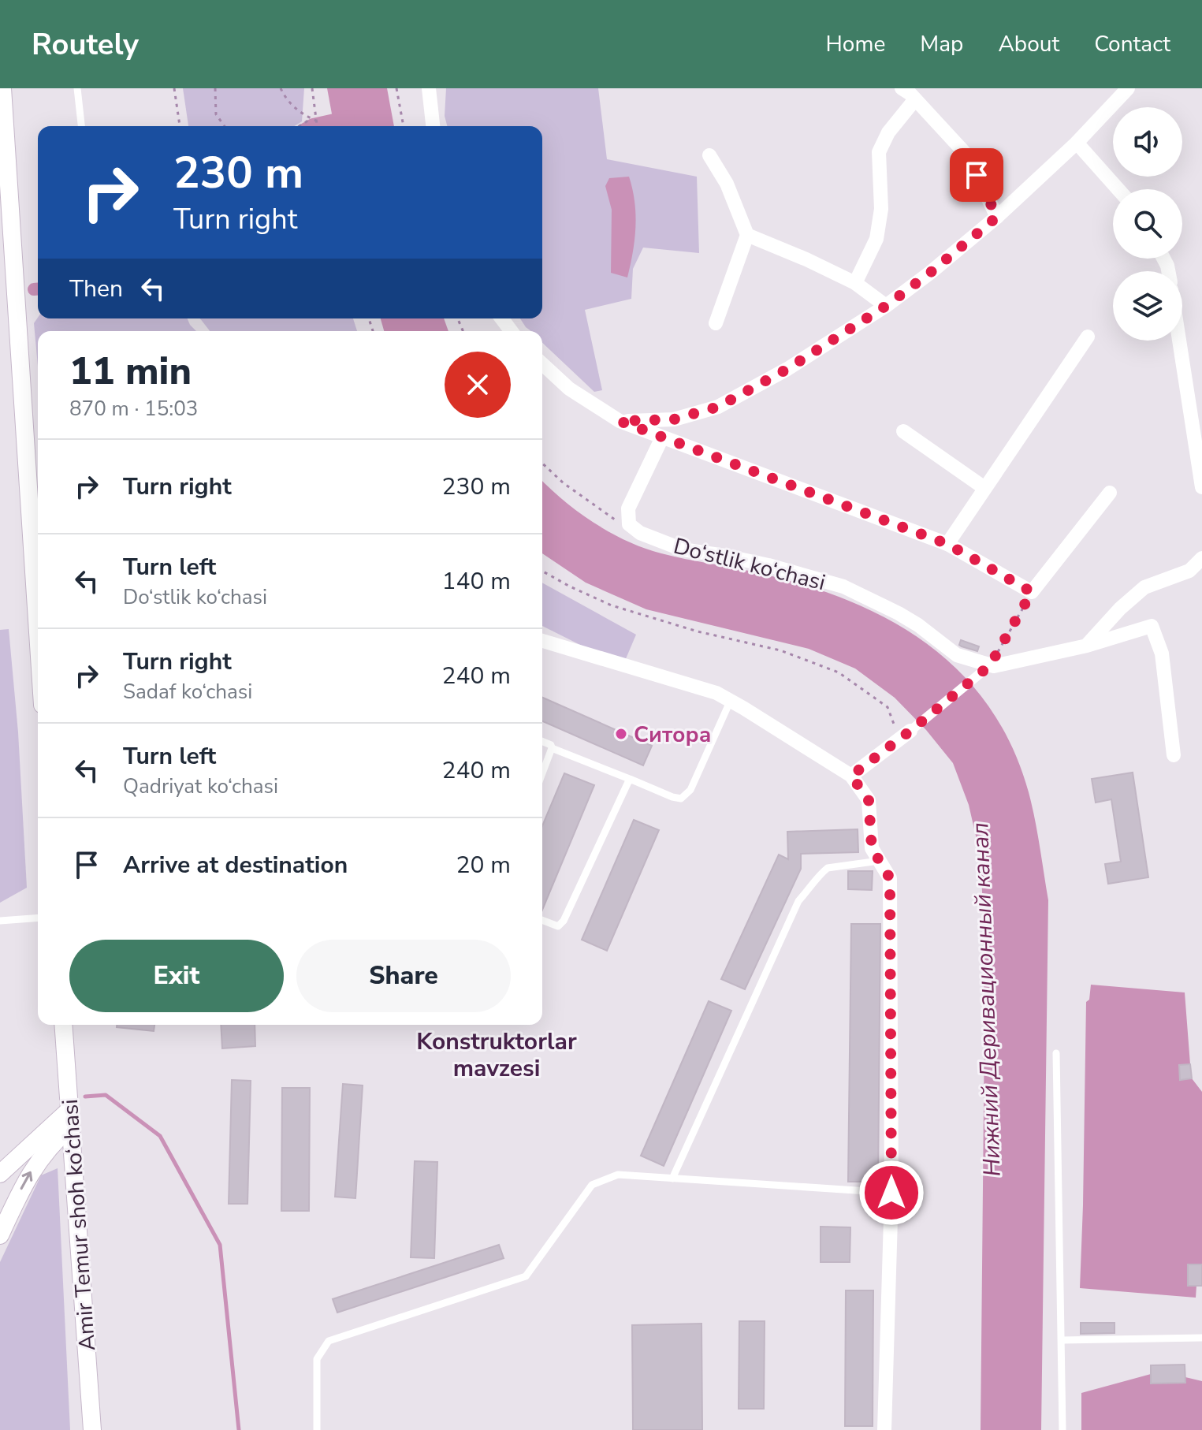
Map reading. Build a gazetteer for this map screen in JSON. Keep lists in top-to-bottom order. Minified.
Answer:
{"streets":{"main road":["Amir Temur shoh ko‘chasi"],"street":["Do‘stlik ko‘chasi"]},"districts":["Konstruktorlar mavzesi"],"water":["Нижний Деривационный канал"],"places":["Ситора"],"page":{"header":"Routely","nav":["Home","Map","About","Contact"],"turn":["230 m","Turn right"],"then":"Then","heading":["11 min","870 m · 15:03"],"list":[{"name":"Turn right","value":"230 m"},{"name":"Turn left","note":"Do‘stlik ko‘chasi","value":"140 m"},{"name":"Turn right","note":"Sadaf ko‘chasi","value":"240 m"},{"name":"Turn left","note":"Qadriyat ko‘chasi","value":"240 m"},{"name":"Arrive at destination","value":"20 m"}],"buttons":["Exit","Share"]}}
